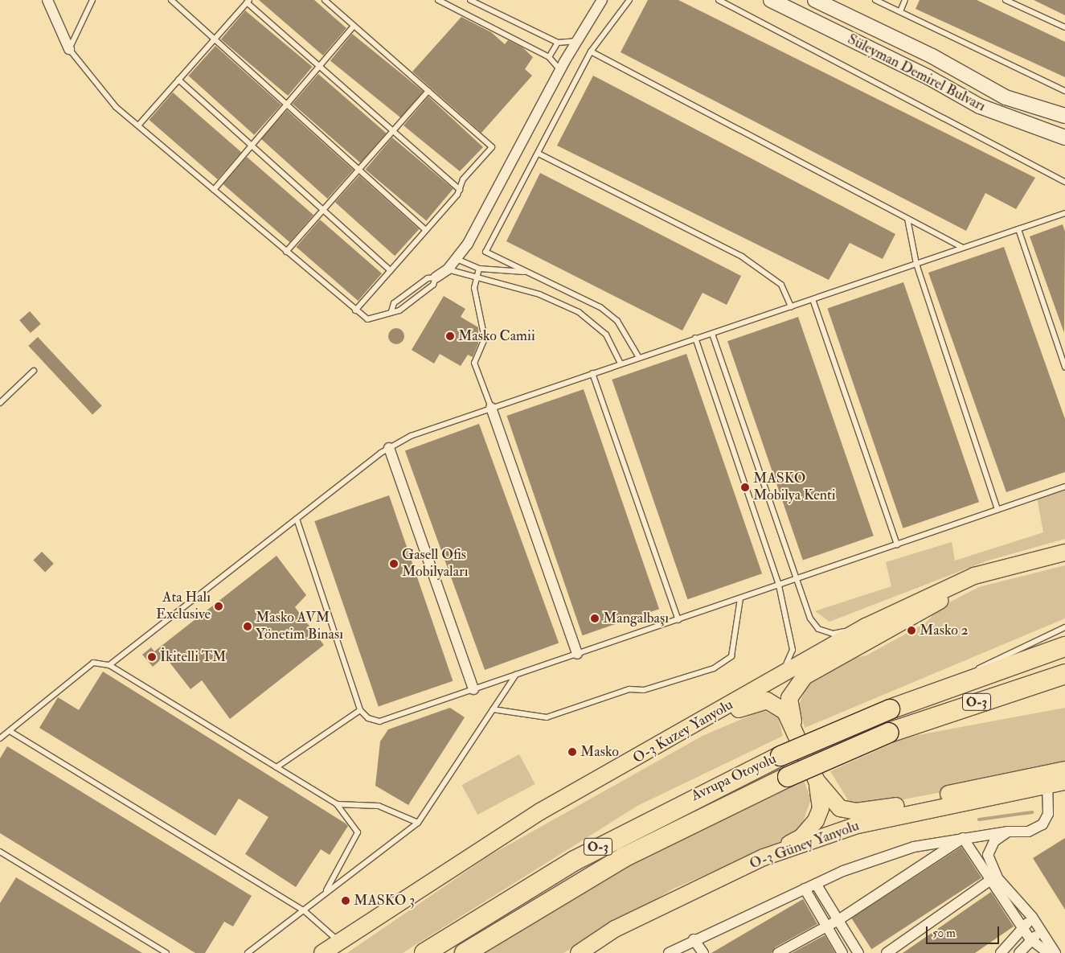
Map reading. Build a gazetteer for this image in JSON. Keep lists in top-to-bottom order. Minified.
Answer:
{"streets":{"highway":["O-3","Avrupa Otoyolu"],"main road":["Süleyman Demirel Bulvarı","O-3 Kuzey Yanyolu","O-3 Güney Yanyolu"]},"places":["Masko Camii","MASKO Mobilya Kenti","Gasell Ofis Mobilyaları","Ata Halı Exclusive","Mangalbaşı","Masko AVM Yönetim Binası","Masko 2","İkitelli TM","Masko","MASKO 3"],"scale_bar":"50 m"}
